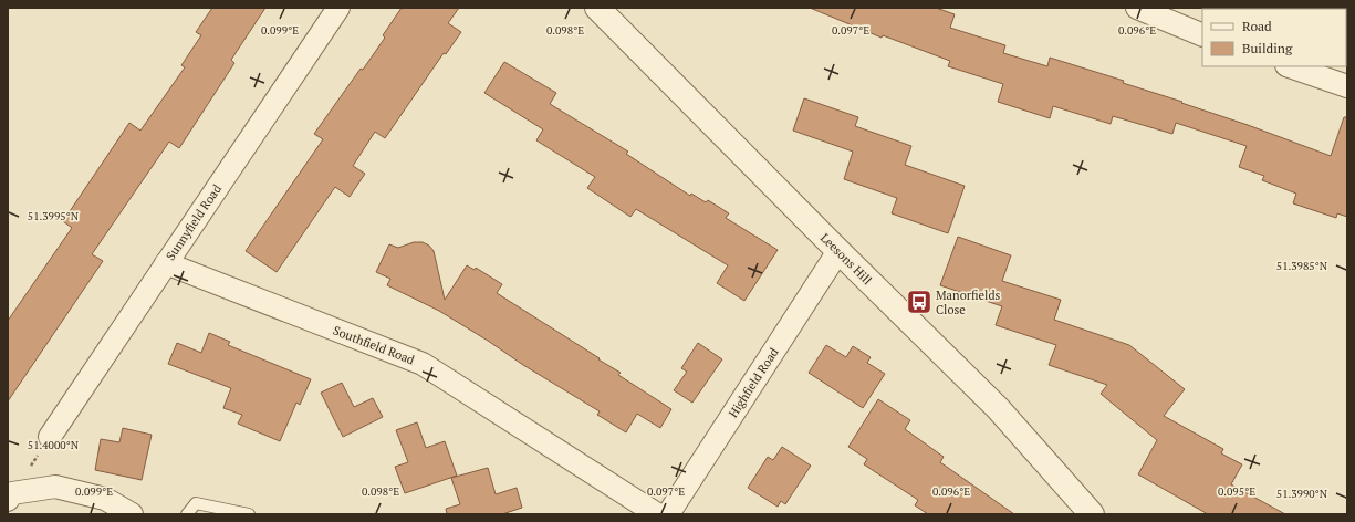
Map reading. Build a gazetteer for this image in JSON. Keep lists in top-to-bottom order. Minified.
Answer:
{"streets":{"street":["Sunnyfield Road","Leesons Hill","Southfield Road","Highfield Road"]},"crossings":[["Sunnyfield Road","Southfield Road"],["Leesons Hill","Highfield Road"]],"places":{"bus stop":["Manorfields Close"]},"legend":["Road","Building"],"coordinates":["0.096°E","0.099°E","0.098°E","0.097°E","51.3995°N","51.3985°N","51.4000°N","0.095°E","51.3990°N"]}
